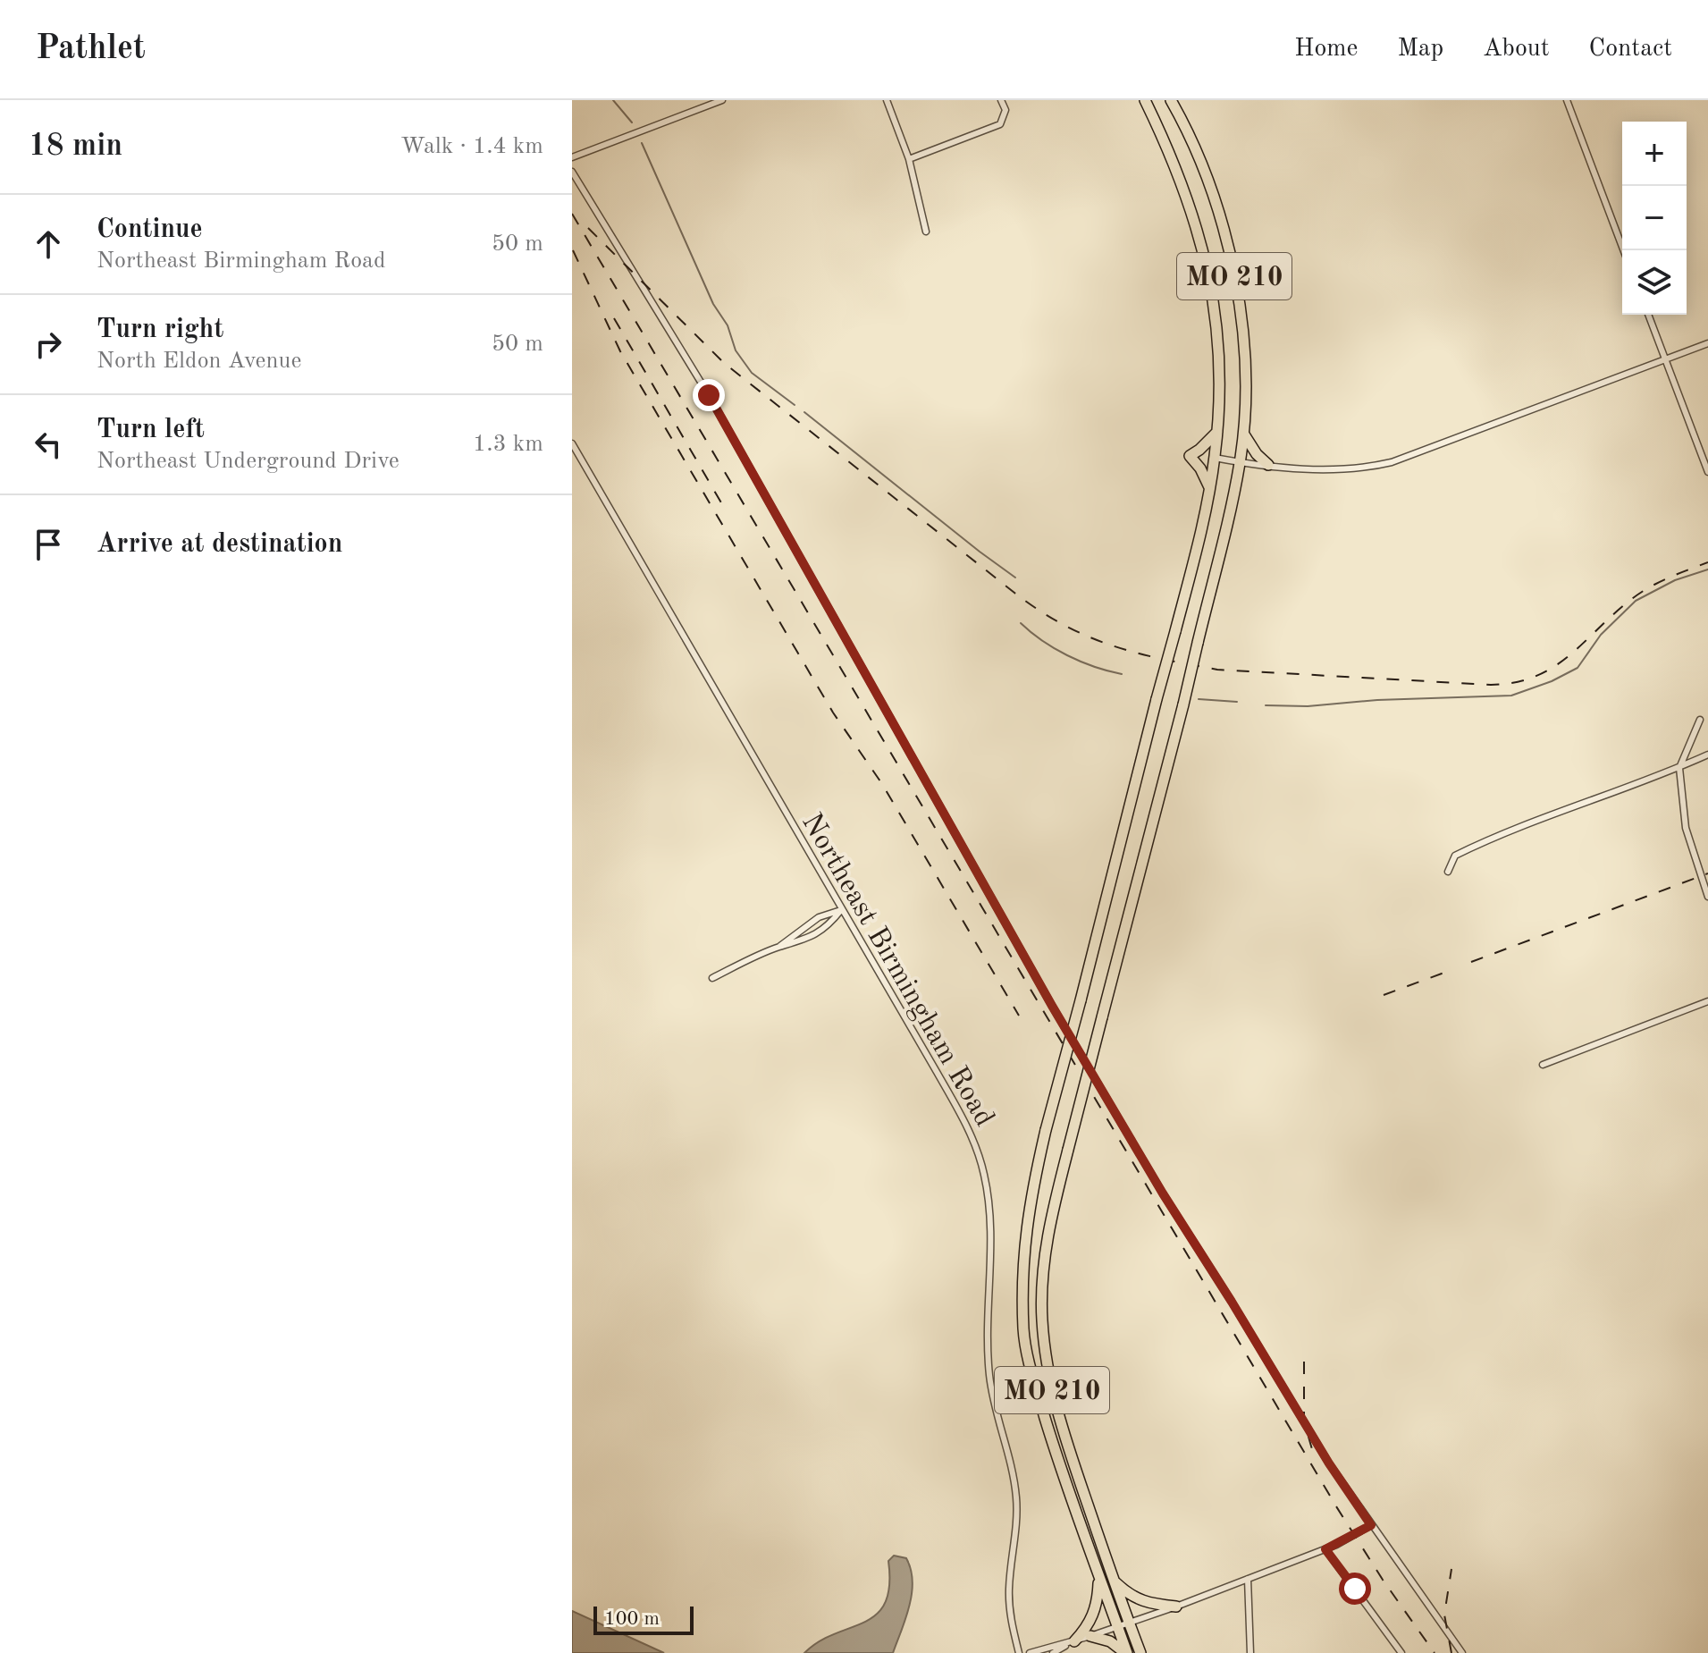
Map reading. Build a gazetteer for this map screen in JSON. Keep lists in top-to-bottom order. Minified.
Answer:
{"streets":{"highway":["MO 210"],"street":["Northeast Birmingham Road"]},"scale_bar":"100 m","page":{"header":"Pathlet","nav":["Home","Map","About","Contact"],"heading":["18 min","Walk · 1.4 km"],"map_buttons":["+","−"],"list":[["Continue","Northeast Birmingham Road","50 m"],["Turn right","North Eldon Avenue","50 m"],["Turn left","Northeast Underground Drive","1.3 km"],"Arrive at destination"],"scale":"100 m"}}
